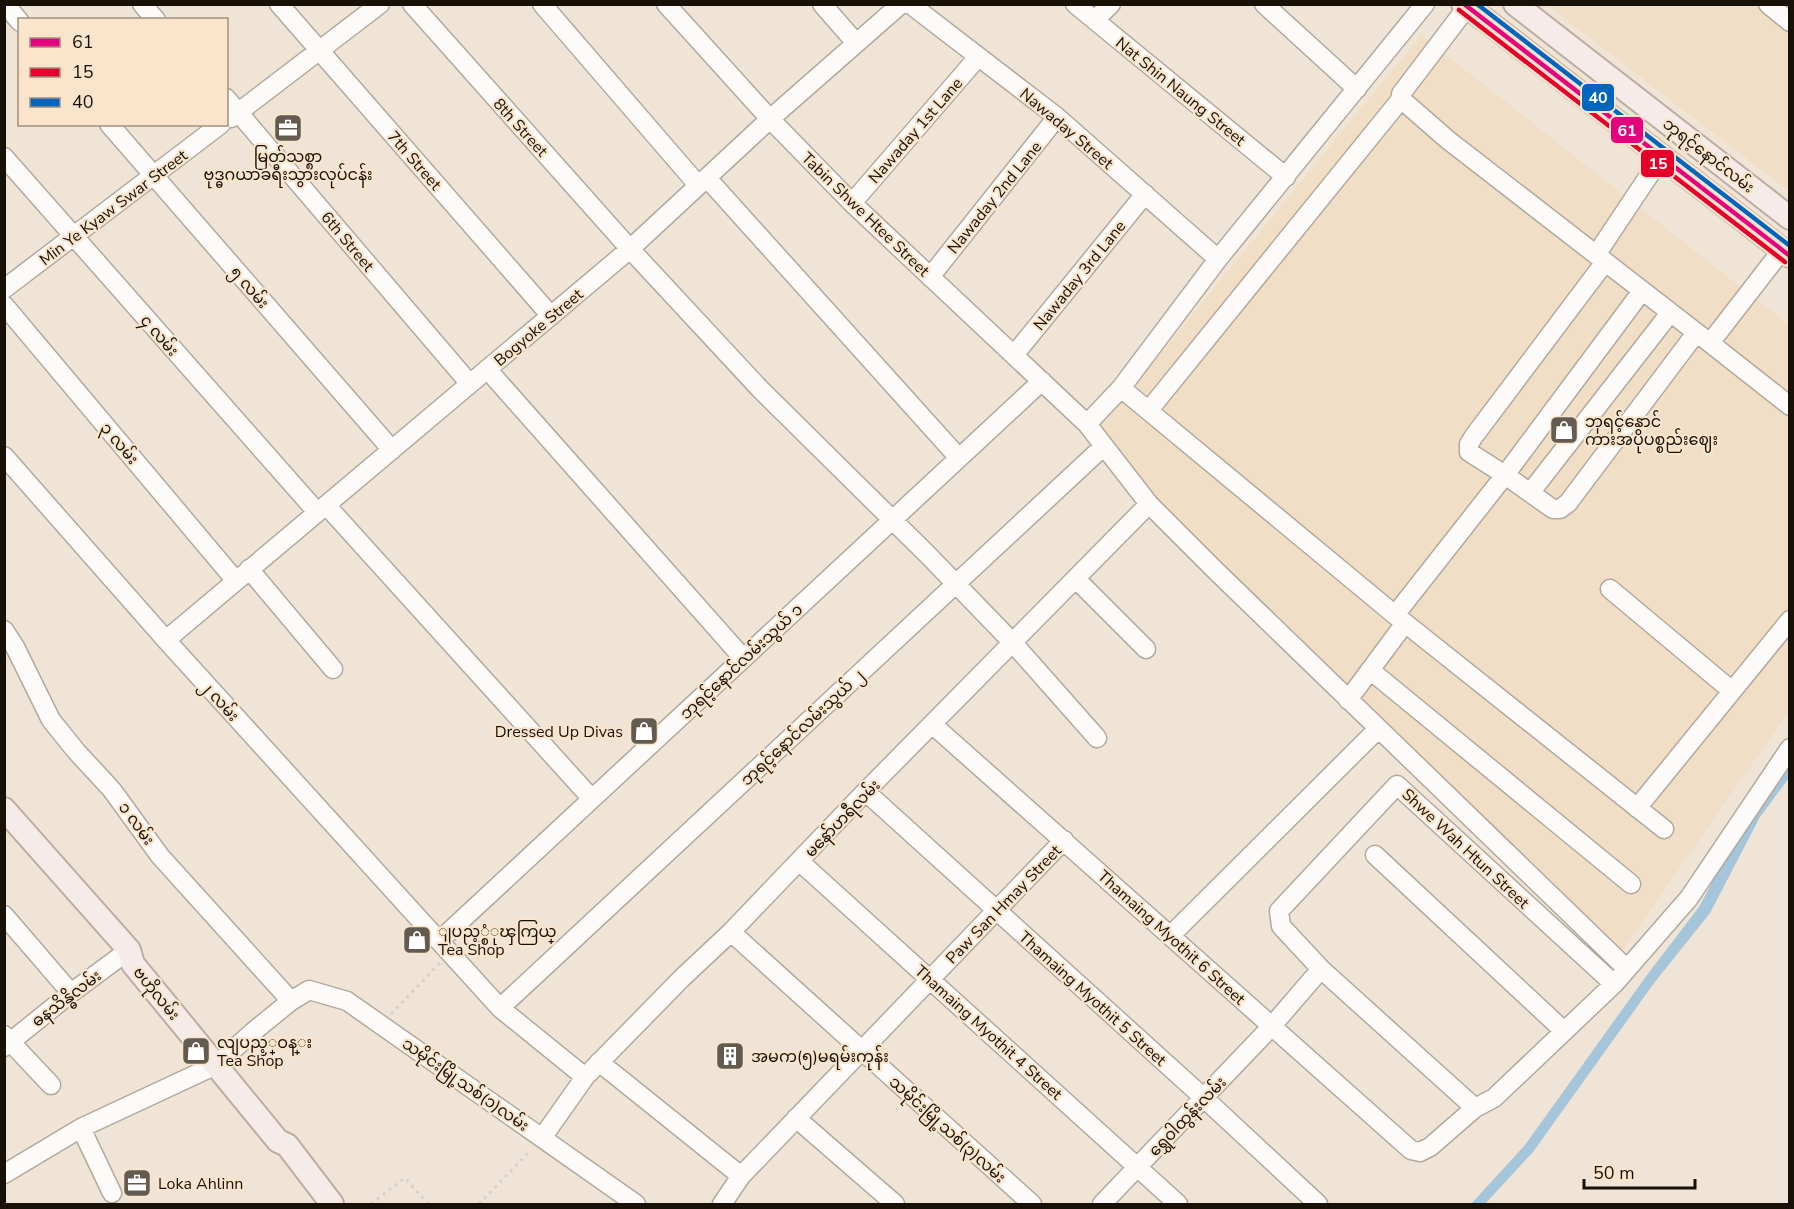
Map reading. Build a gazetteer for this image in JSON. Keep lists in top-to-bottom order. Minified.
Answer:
{"streets":{"main road":["ဘုရင့်နောင်လမ်း","ဗဟိုလမ်း"],"street":["Nat Shin Naung Street","8th Street","Nawaday Street","Nawaday 1st Lane","7th Street","Nawaday 2nd Lane","Min Ye Kyaw Swar Street","Tabin Shwe Htee Street","6th Street","Nawaday 3rd Lane","၅ လမ်း","Bogyoke Street","၄ လမ်း","၃ လမ်း","ဘုရင့်နောင်လမ်းသွယ် ၁","၂ လမ်း","ဘုရင့်နောင်လမ်းသွယ် ၂","မနော်ဟရီလမ်း","၁ လမ်း","Shwe Wah Htun Street","Paw San Hmay Street","Thamaing Myothit 6 Street","ဓနသိန္ဓိလမ်း","Thamaing Myothit 5 Street","Thamaing Myothit 4 Street","သမိုင်းမြို့သစ်(၁)လမ်း","ရွှေဝါထွန်းလမ်း","သမိုင်းမြို့သစ်(၃)လမ်း"]},"crossings":[["8th Street","Bogyoke Street"],["8th Street","ဘုရင့်နောင်လမ်းသွယ် ၁"],["8th Street","ဘုရင့်နောင်လမ်းသွယ် ၂"],["8th Street","မနော်ဟရီလမ်း"],["Nawaday Street","Nawaday 1st Lane"],["Nawaday Street","Nawaday 2nd Lane"],["Nawaday Street","Nawaday 3rd Lane"],["Nawaday 1st Lane","Tabin Shwe Htee Street"],["7th Street","Bogyoke Street"],["Nawaday 2nd Lane","Tabin Shwe Htee Street"],["Min Ye Kyaw Swar Street","၅ လမ်း"],["Min Ye Kyaw Swar Street","၄ လမ်း"],["Tabin Shwe Htee Street","Nawaday 3rd Lane"],["Tabin Shwe Htee Street","Bogyoke Street"],["Tabin Shwe Htee Street","ဘုရင့်နောင်လမ်းသွယ် ၁"],["Tabin Shwe Htee Street","ဘုရင့်နောင်လမ်းသွယ် ၂"],["Tabin Shwe Htee Street","မနော်ဟရီလမ်း"],["6th Street","Bogyoke Street"],["၅ လမ်း","Bogyoke Street"],["Bogyoke Street","၄ လမ်း"],["Bogyoke Street","၃ လမ်း"],["Bogyoke Street","၂ လမ်း"],["၄ လမ်း","ဘုရင့်နောင်လမ်းသွယ် ၁"],["ဘုရင့်နောင်လမ်းသွယ် ၁","၂ လမ်း"],["၂ လမ်း","ဘုရင့်နောင်လမ်းသွယ် ၂"],["၂ လမ်း","မနော်ဟရီလမ်း"],["မနော်ဟရီလမ်း","Thamaing Myothit 6 Street"],["မနော်ဟရီလမ်း","Thamaing Myothit 5 Street"],["မနော်ဟရီလမ်း","Thamaing Myothit 4 Street"],["မနော်ဟရီလမ်း","သမိုင်းမြို့သစ်(၁)လမ်း"],["မနော်ဟရီလမ်း","သမိုင်းမြို့သစ်(၃)လမ်း"],["၁ လမ်း","သမိုင်းမြို့သစ်(၁)လမ်း"],["Paw San Hmay Street","Thamaing Myothit 6 Street"],["Paw San Hmay Street","Thamaing Myothit 5 Street"],["Paw San Hmay Street","Thamaing Myothit 4 Street"],["Paw San Hmay Street","သမိုင်းမြို့သစ်(၃)လမ်း"],["Thamaing Myothit 6 Street","ရွှေဝါထွန်းလမ်း"],["ဗဟိုလမ်း","ဓနသိန္ဓိလမ်း"],["Thamaing Myothit 5 Street","ရွှေဝါထွန်းလမ်း"],["Thamaing Myothit 4 Street","ရွှေဝါထွန်းလမ်း"]],"places":{"office":["မြတ်သစ္စာ ဗုဒ္ဓဂယာခရီးသွားလုပ်ငန်း","Loka Ahlinn"],"shop":["ဘုရင့်နောင် ကားအပိုပစ္စည်းဈေး","Dressed Up Divas","ျပည့္စံုၾကြယ္ Tea Shop","လျပည့္ဝန္း Tea Shop"],"building":["အမက(၅)မရမ်းကုန်း"]},"lines":["transit line 61","transit line 40","transit line 15"],"legend":["61","15","40"],"scale_bar":"50 m"}
